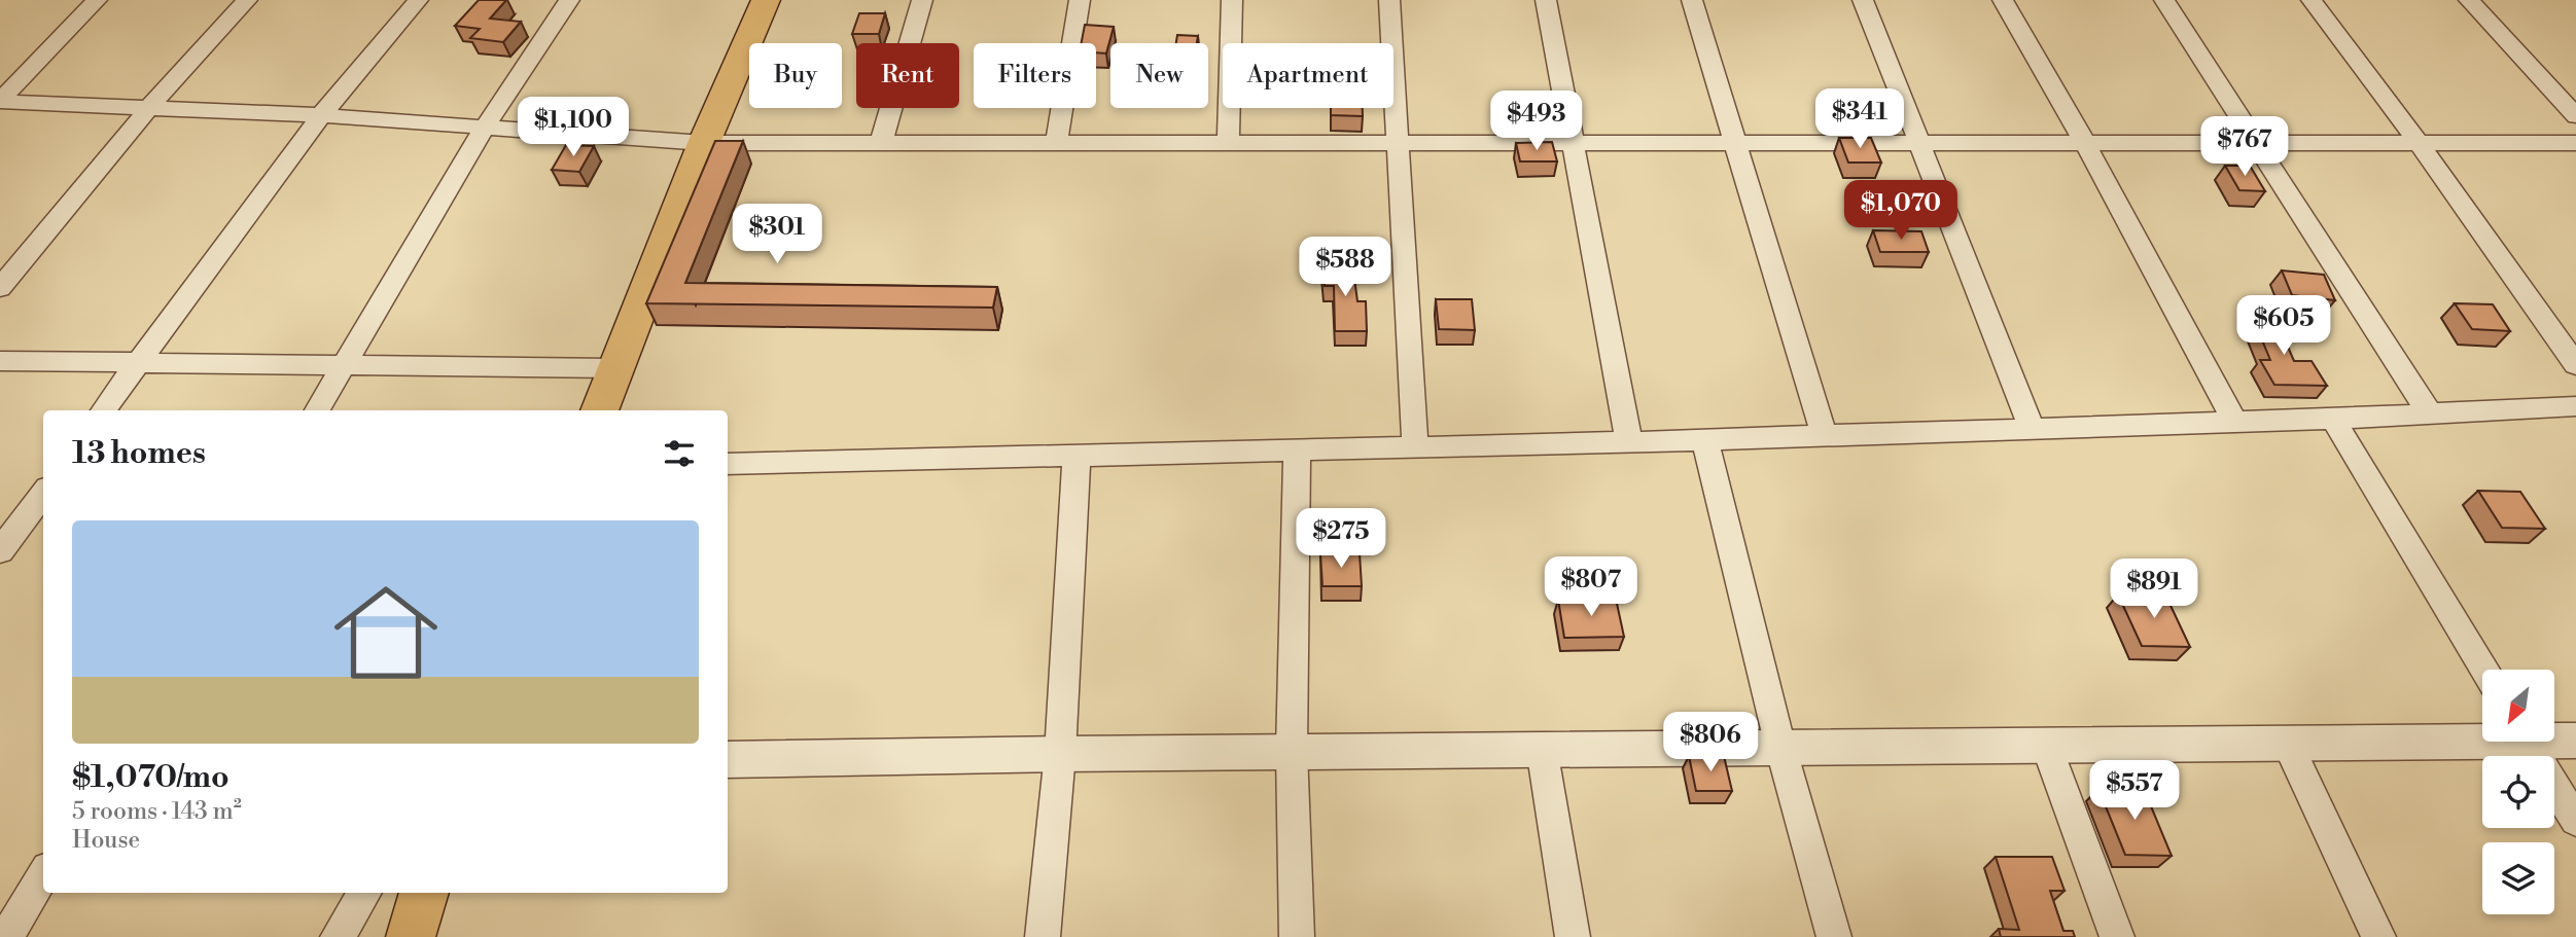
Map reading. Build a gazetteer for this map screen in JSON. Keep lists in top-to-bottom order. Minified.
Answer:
{"north":"bottom left","page":{"chip":["Buy","Rent","Filters","New","Apartment"],"price":["$341","$493","$1,100","$767","$1,070","$301","$588","$605","$275","$807","$891","$806","$557"],"heading":"13 homes","list":[{"name":"$1,070/mo","note":"5 rooms · 143 m² · House"}]}}
